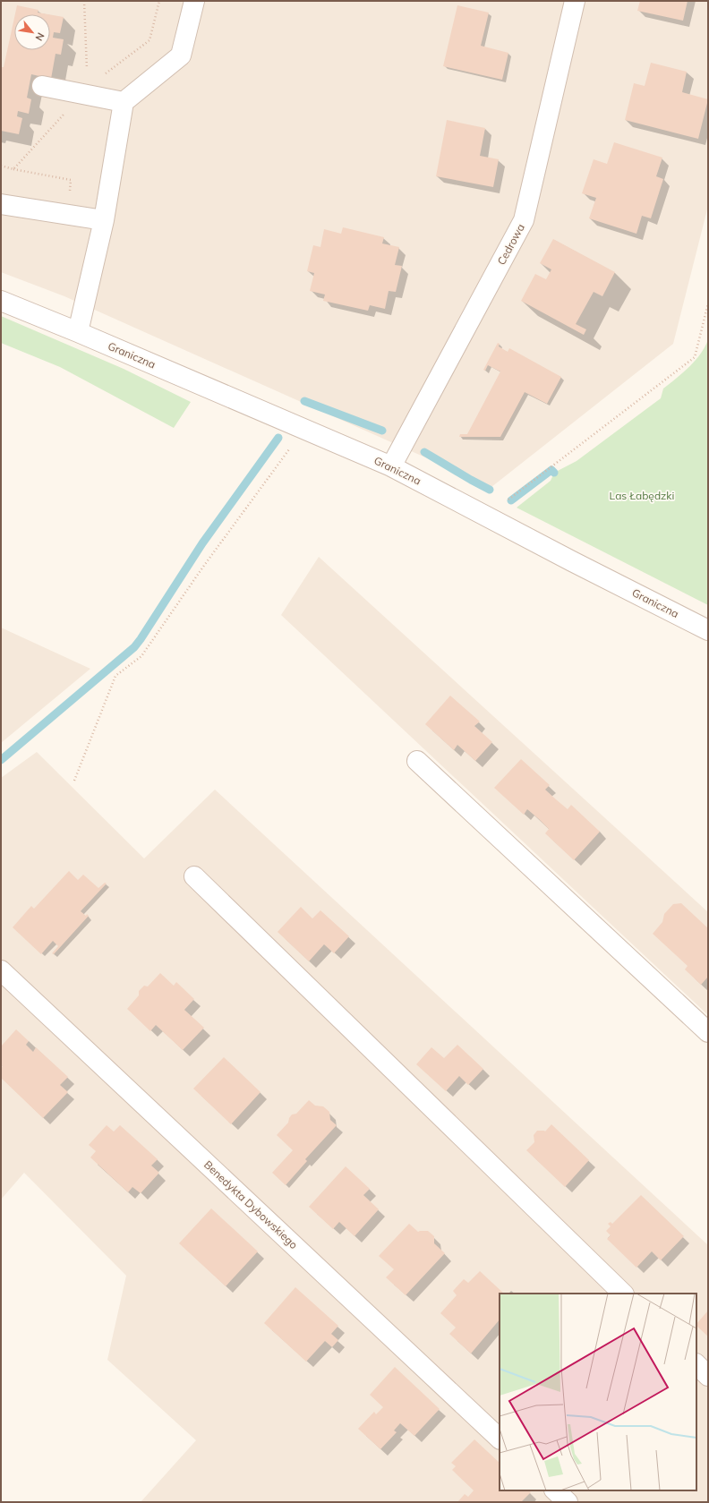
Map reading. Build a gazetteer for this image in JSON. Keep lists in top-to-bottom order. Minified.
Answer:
{"streets":{"street":["Cedrowa","Graniczna","Benedykta Dybowskiego"]},"crossings":[["Cedrowa","Graniczna"]],"parks":["Las Łabędzki"],"north":"bottom right"}
